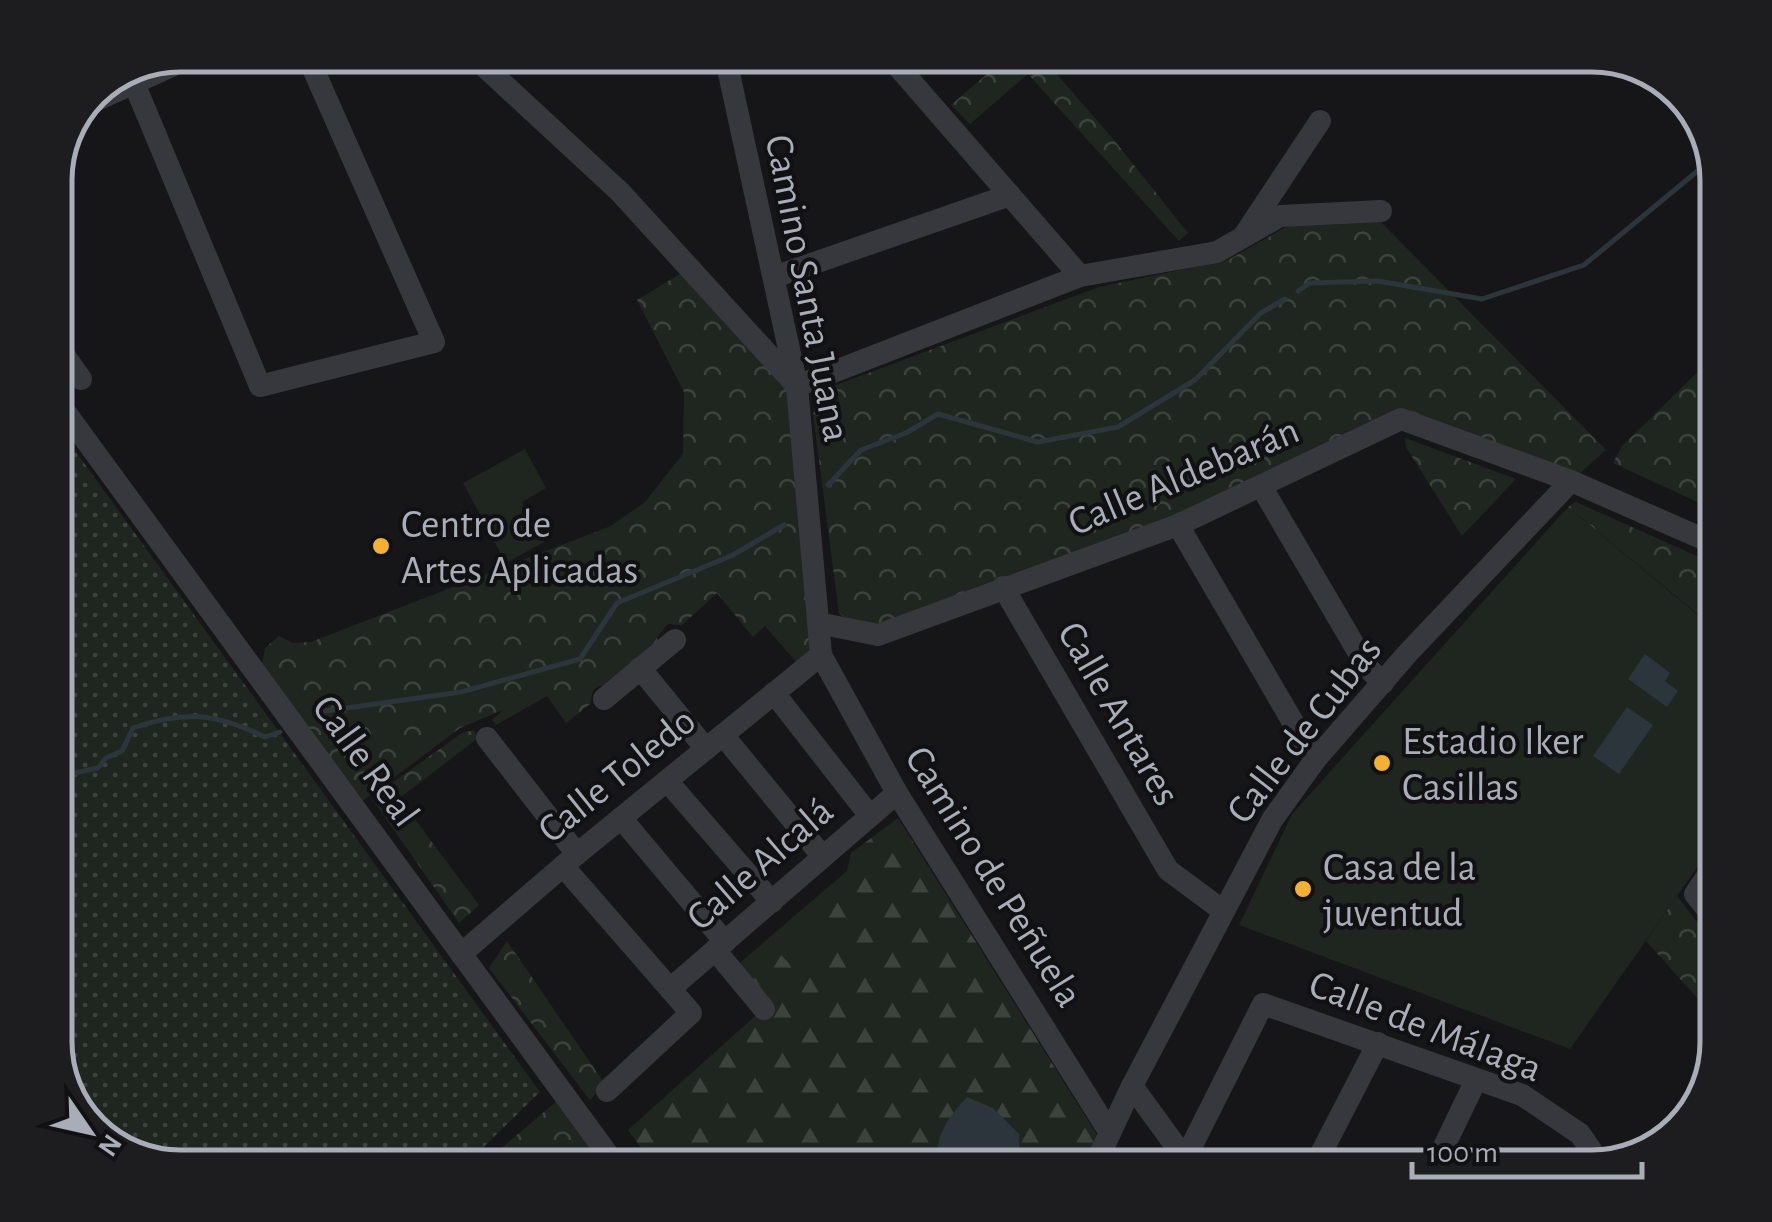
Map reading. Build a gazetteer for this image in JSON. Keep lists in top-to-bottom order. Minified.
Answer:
{"streets":{"street":["Camino Santa Juana","Calle Aldebarán","Calle Antares","Calle de Cubas","Calle Real","Calle Toledo","Calle Alcalá","Camino de Peñuela","Calle de Málaga"]},"crossings":[["Camino Santa Juana","Calle Aldebarán"],["Camino Santa Juana","Calle Toledo"],["Camino Santa Juana","Camino de Peñuela"],["Calle Aldebarán","Calle Antares"],["Calle Aldebarán","Calle de Cubas"],["Calle Antares","Calle de Cubas"],["Calle de Cubas","Camino de Peñuela"],["Calle Real","Calle Toledo"],["Calle Toledo","Camino de Peñuela"],["Calle Alcalá","Camino de Peñuela"]],"places":["Centro de Artes Aplicadas","Estadio Iker Casillas","Casa de la juventud"],"scale_bar":"100 m","north":"bottom right"}
